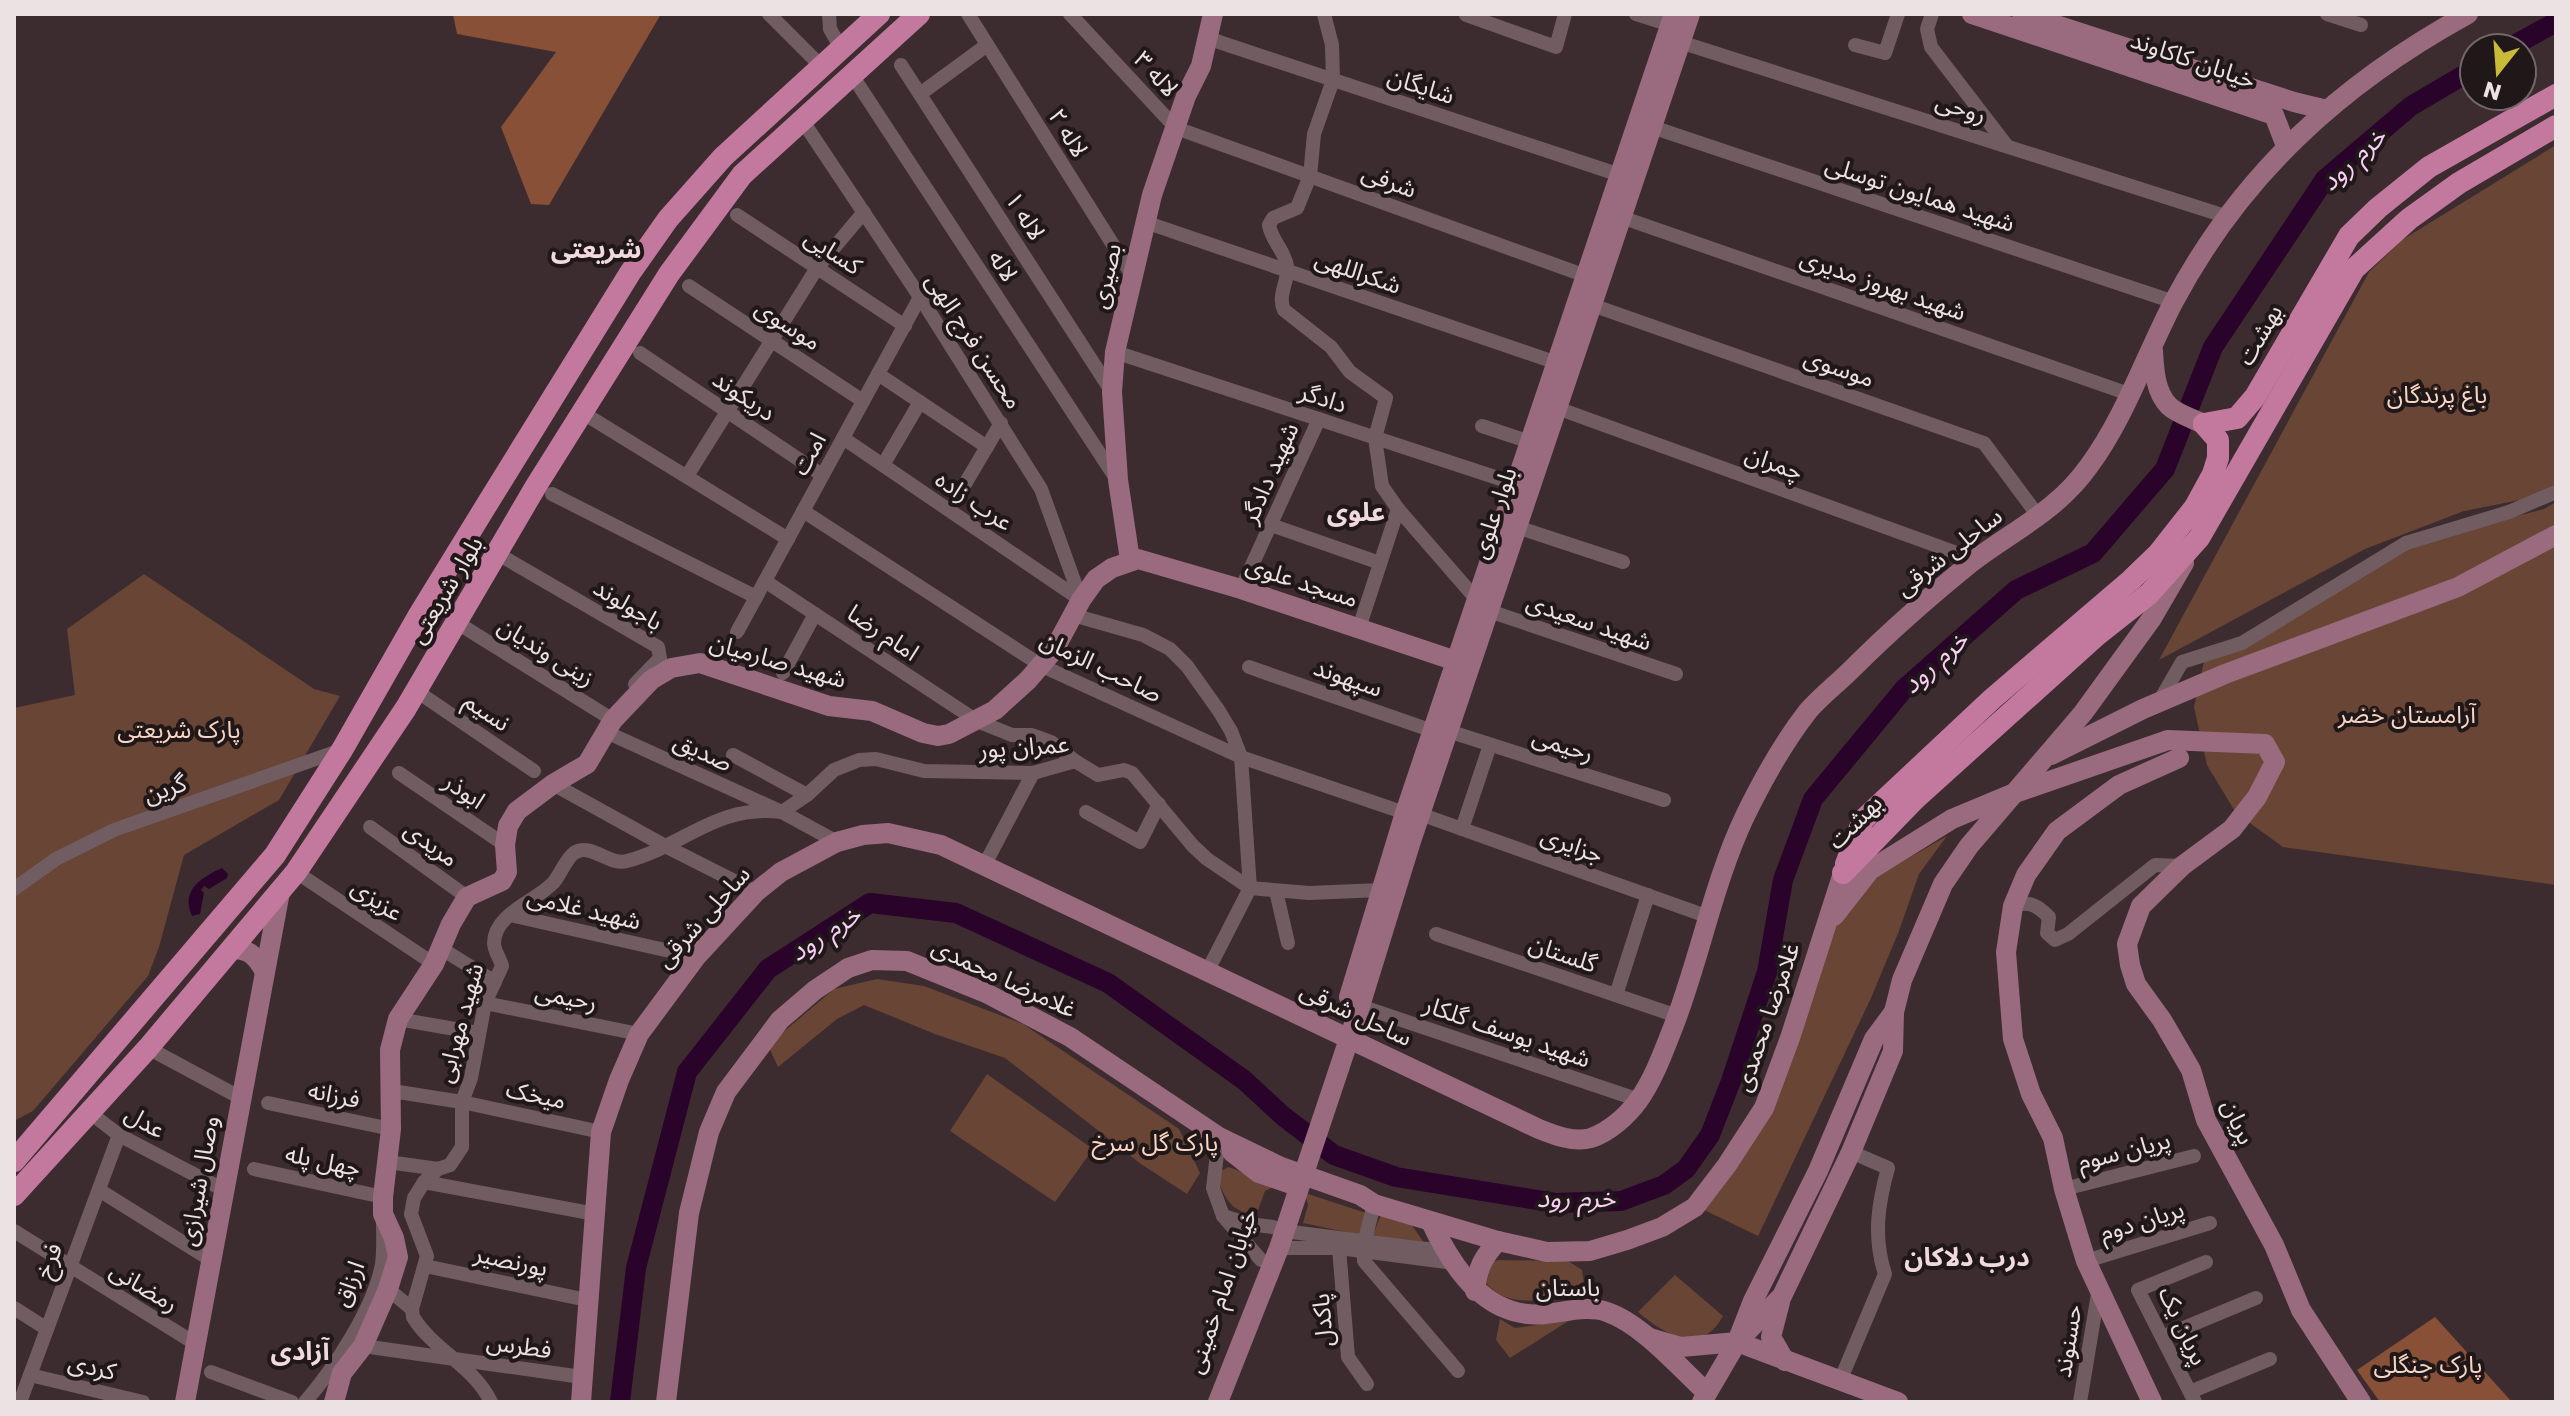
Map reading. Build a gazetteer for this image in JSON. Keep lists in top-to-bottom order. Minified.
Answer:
{"streets":{"main road":["خیابان کاکاوند","بصیری","بهشت","بلوار علوی","ساحلی شرقی","مسجد علوی","بلوار شریعتی","شهید صارمیان","غلامرضا محمدی","ساحل شرقی","پریان","وصال شیرازی","باستان","خیابان امام خمینی"],"street":["لاله ۳","شایگان","روحی","لاله ۲","شرفی","شهید همایون توسلی","لاله ۱","کسایی","لاله","شکراللهی","شهید بهروز مدیری","موسوی","محسن فرج الهی","دریکوند","دادگر","امت","چمران","شهید دادگر","عرب زاده","باجولوند","شهید سعیدی","امام رضا","زینی وندیان","صاحب الزمان","سپهوند","نسیم","رحیمی","عمران پور","صدیق","گرین","ابوذر","مریدی","جزایری","عزیزی","شهید غلامی","گلستان","شهید مهرابی","شهید یوسف گلکار","فرزانه","میخک","عدل","پریان سوم","چهل پله","پریان دوم","فرخ","پورنصیر","ارزاق","رمضانی","پاکدل","پریان یک","حسنوند","فطرس","کردی"]},"crossings":[["خیابان کاکاوند","ساحلی شرقی"],["لاله ۳","شرفی"],["لاله ۳","بصیری"],["شایگان","بصیری"],["شایگان","بلوار علوی"],["روحی","بلوار علوی"],["روحی","ساحلی شرقی"],["لاله ۲","بصیری"],["شرفی","بصیری"],["شرفی","بلوار علوی"],["شهید همایون توسلی","بلوار علوی"],["شهید همایون توسلی","ساحلی شرقی"],["لاله ۱","بصیری"],["کسایی","امت"],["لاله","بصیری"],["لاله","بلوار شریعتی"],["شکراللهی","بصیری"],["شکراللهی","بلوار علوی"],["بصیری","دادگر"],["بصیری","مسجد علوی"],["بصیری","شهید صارمیان"],["شهید بهروز مدیری","بلوار علوی"],["شهید بهروز مدیری","ساحلی شرقی"],["موسوی","امت"],["موسوی","بلوار علوی"],["موسوی","ساحلی شرقی"],["بهشت","غلامرضا محمدی"],["محسن فرج الهی","امت"],["محسن فرج الهی","عرب زاده"],["محسن فرج الهی","بلوار شریعتی"],["محسن فرج الهی","شهید صارمیان"],["دریکوند","امت"],["دادگر","شهید دادگر"],["دادگر","بلوار علوی"],["امت","عرب زاده"],["امت","امام رضا"],["امت","صاحب الزمان"],["چمران","بلوار علوی"],["چمران","ساحلی شرقی"],["شهید دادگر","مسجد علوی"],["عرب زاده","شهید صارمیان"],["عرب زاده","صاحب الزمان"],["عرب زاده","عمران پور"],["بلوار علوی","مسجد علوی"],["بلوار علوی","شهید سعیدی"],["بلوار علوی","صاحب الزمان"],["بلوار علوی","سپهوند"],["بلوار علوی","رحیمی"],["بلوار علوی","عمران پور"],["بلوار علوی","جزایری"],["بلوار علوی","شهید یوسف گلکار"],["بلوار علوی","خیابان امام خمینی"],["ساحلی شرقی","رحیمی"],["ساحلی شرقی","صدیق"],["ساحلی شرقی","جزایری"],["ساحلی شرقی","شهید غلامی"],["ساحلی شرقی","گلستان"],["ساحلی شرقی","ساحل شرقی"],["ساحلی شرقی","شهید یوسف گلکار"],["ساحلی شرقی","میخک"],["ساحلی شرقی","پورنصیر"],["ساحلی شرقی","فطرس"],["مسجد علوی","شهید صارمیان"],["بلوار شریعتی","باجولوند"],["بلوار شریعتی","زینی وندیان"],["بلوار شریعتی","نسیم"],["بلوار شریعتی","گرین"],["بلوار شریعتی","عزیزی"],["بلوار شریعتی","عدل"],["بلوار شریعتی","وصال شیرازی"],["باجولوند","زینی وندیان"],["باجولوند","شهید صارمیان"],["باجولوند","صدیق"],["امام رضا","شهید صارمیان"],["امام رضا","عمران پور"],["زینی وندیان","شهید صارمیان"],["زینی وندیان","صدیق"],["شهید صارمیان","صاحب الزمان"],["شهید صارمیان","صدیق"],["شهید صارمیان","ابوذر"],["شهید صارمیان","مریدی"],["صاحب الزمان","جزایری"],["سپهوند","رحیمی"],["رحیمی","شهید مهرابی"],["عمران پور","صدیق"],["عزیزی","شهید مهرابی"],["شهید غلامی","شهید مهرابی"],["غلامرضا محمدی","باستان"],["شهید مهرابی","میخک"],["شهید مهرابی","پورنصیر"],["عدل","وصال شیرازی"],["عدل","فرخ"],["چهل پله","ارزاق"],["وصال شیرازی","رمضانی"],["فرخ","رمضانی"],["فرخ","کردی"]],"districts":["شریعتی","علوی","درب دلاکان","آزادی"],"water":["خرم رود"],"parks":["باغ پرندگان","آرامستان خضر","پارک شریعتی","پارک گل سرخ","پارک جنگلی"],"north":"bottom"}
